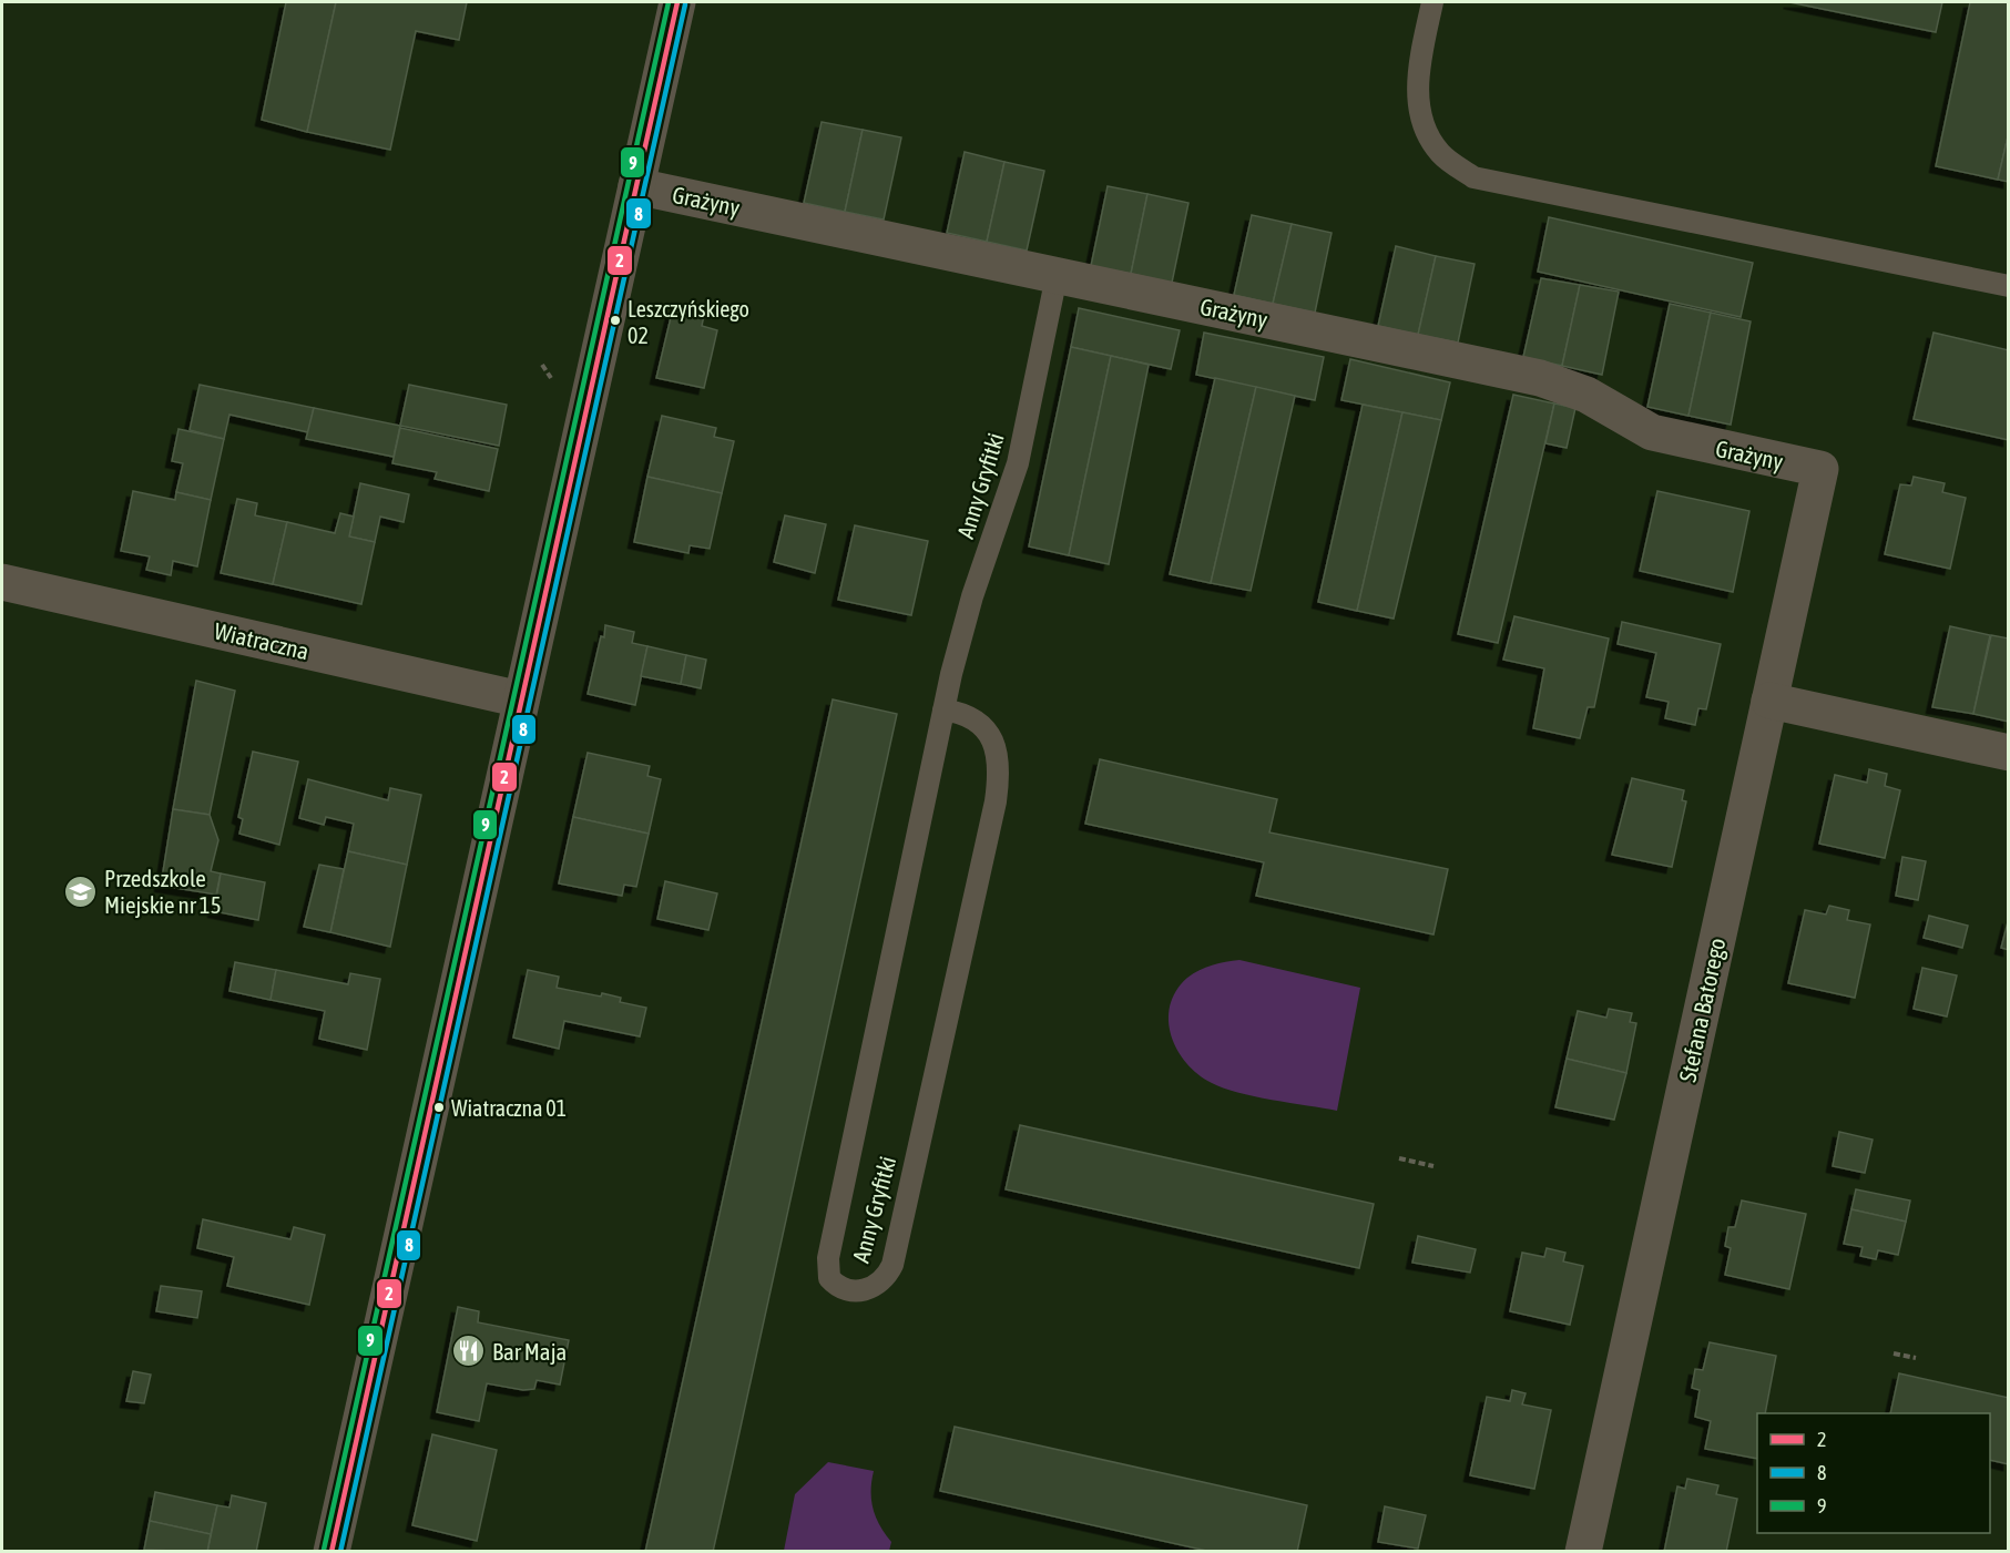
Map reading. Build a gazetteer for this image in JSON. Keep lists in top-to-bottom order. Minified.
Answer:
{"streets":{"street":["Grażyny","Wiatraczna","Stefana Batorego"],"lane":["Anny Gryfitki"]},"crossings":[["Grażyny","Anny Gryfitki"],["Grażyny","Stefana Batorego"]],"places":{"other":["Leszczyńskiego 02","Wiatraczna 01"],"school or university":["Przedszkole Miejskie nr 15"],"restaurant":["Bar Maja"]},"lines":["transit line 2","transit line 9","transit line 8"],"legend":["2","8","9"]}
